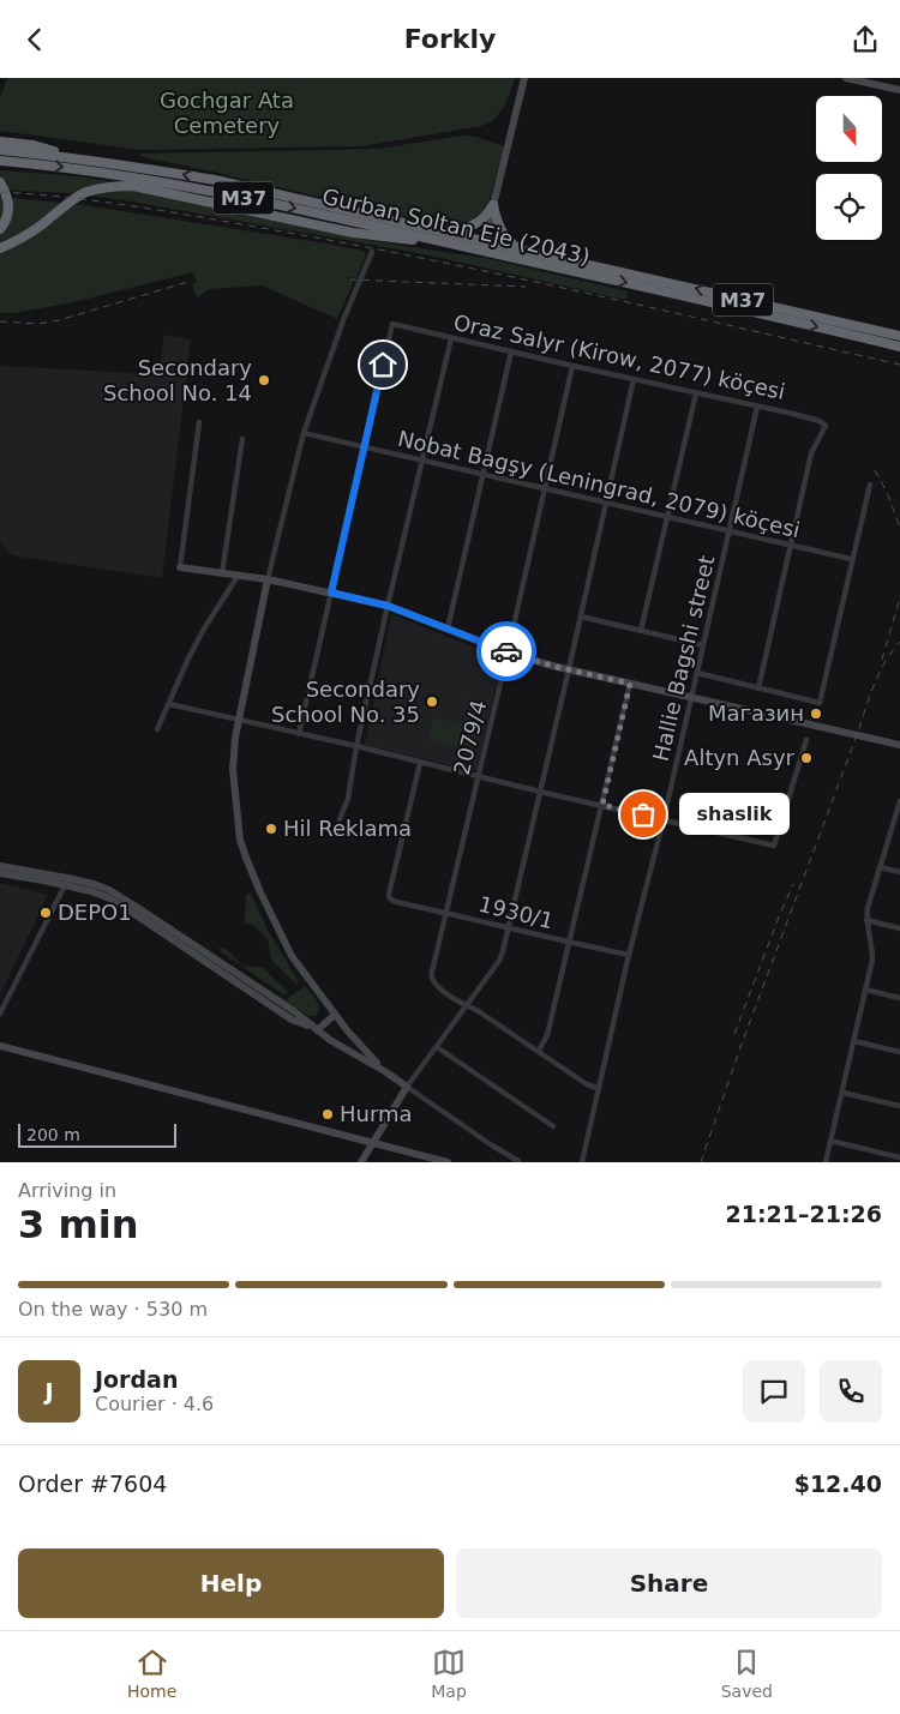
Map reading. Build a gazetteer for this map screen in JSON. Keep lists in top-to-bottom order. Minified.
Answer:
{"streets":{"highway":["M37","Gurban Soltan Eje (2043)"],"street":["Oraz Salyr (Kirow, 2077) köçesi","Nobat Bagşy (Leningrad, 2079) köçesi","Hallie Bagshi street","2079/4","1930/1"]},"crossings":[["Oraz Salyr (Kirow, 2077) köçesi","Nobat Bagşy (Leningrad, 2079) köçesi"],["Oraz Salyr (Kirow, 2077) köçesi","Hallie Bagshi street"],["Oraz Salyr (Kirow, 2077) köçesi","2079/4"],["Nobat Bagşy (Leningrad, 2079) köçesi","Hallie Bagshi street"],["Nobat Bagşy (Leningrad, 2079) köçesi","2079/4"],["Hallie Bagshi street","1930/1"],["2079/4","1930/1"]],"parks":["Gochgar Ata Cemetery"],"places":["Secondary School No. 14","Secondary School No. 35","Магазин","Altyn Asyr","shaslik","Hil Reklama","DEPO1","Hurma"],"scale_bar":"200 m","north":"bottom","page":{"header":"Forkly","bubble":"shaslik","scale":"200 m","heading":["3 min","Arriving in","21:21–21:26"],"panel":["Jordan","Courier · 4.6","Order #7604","$12.40"],"bar":"On the way · 530 m","round":"J","buttons":["Help","Share"],"tabs":["Home","Map","Saved"]}}
